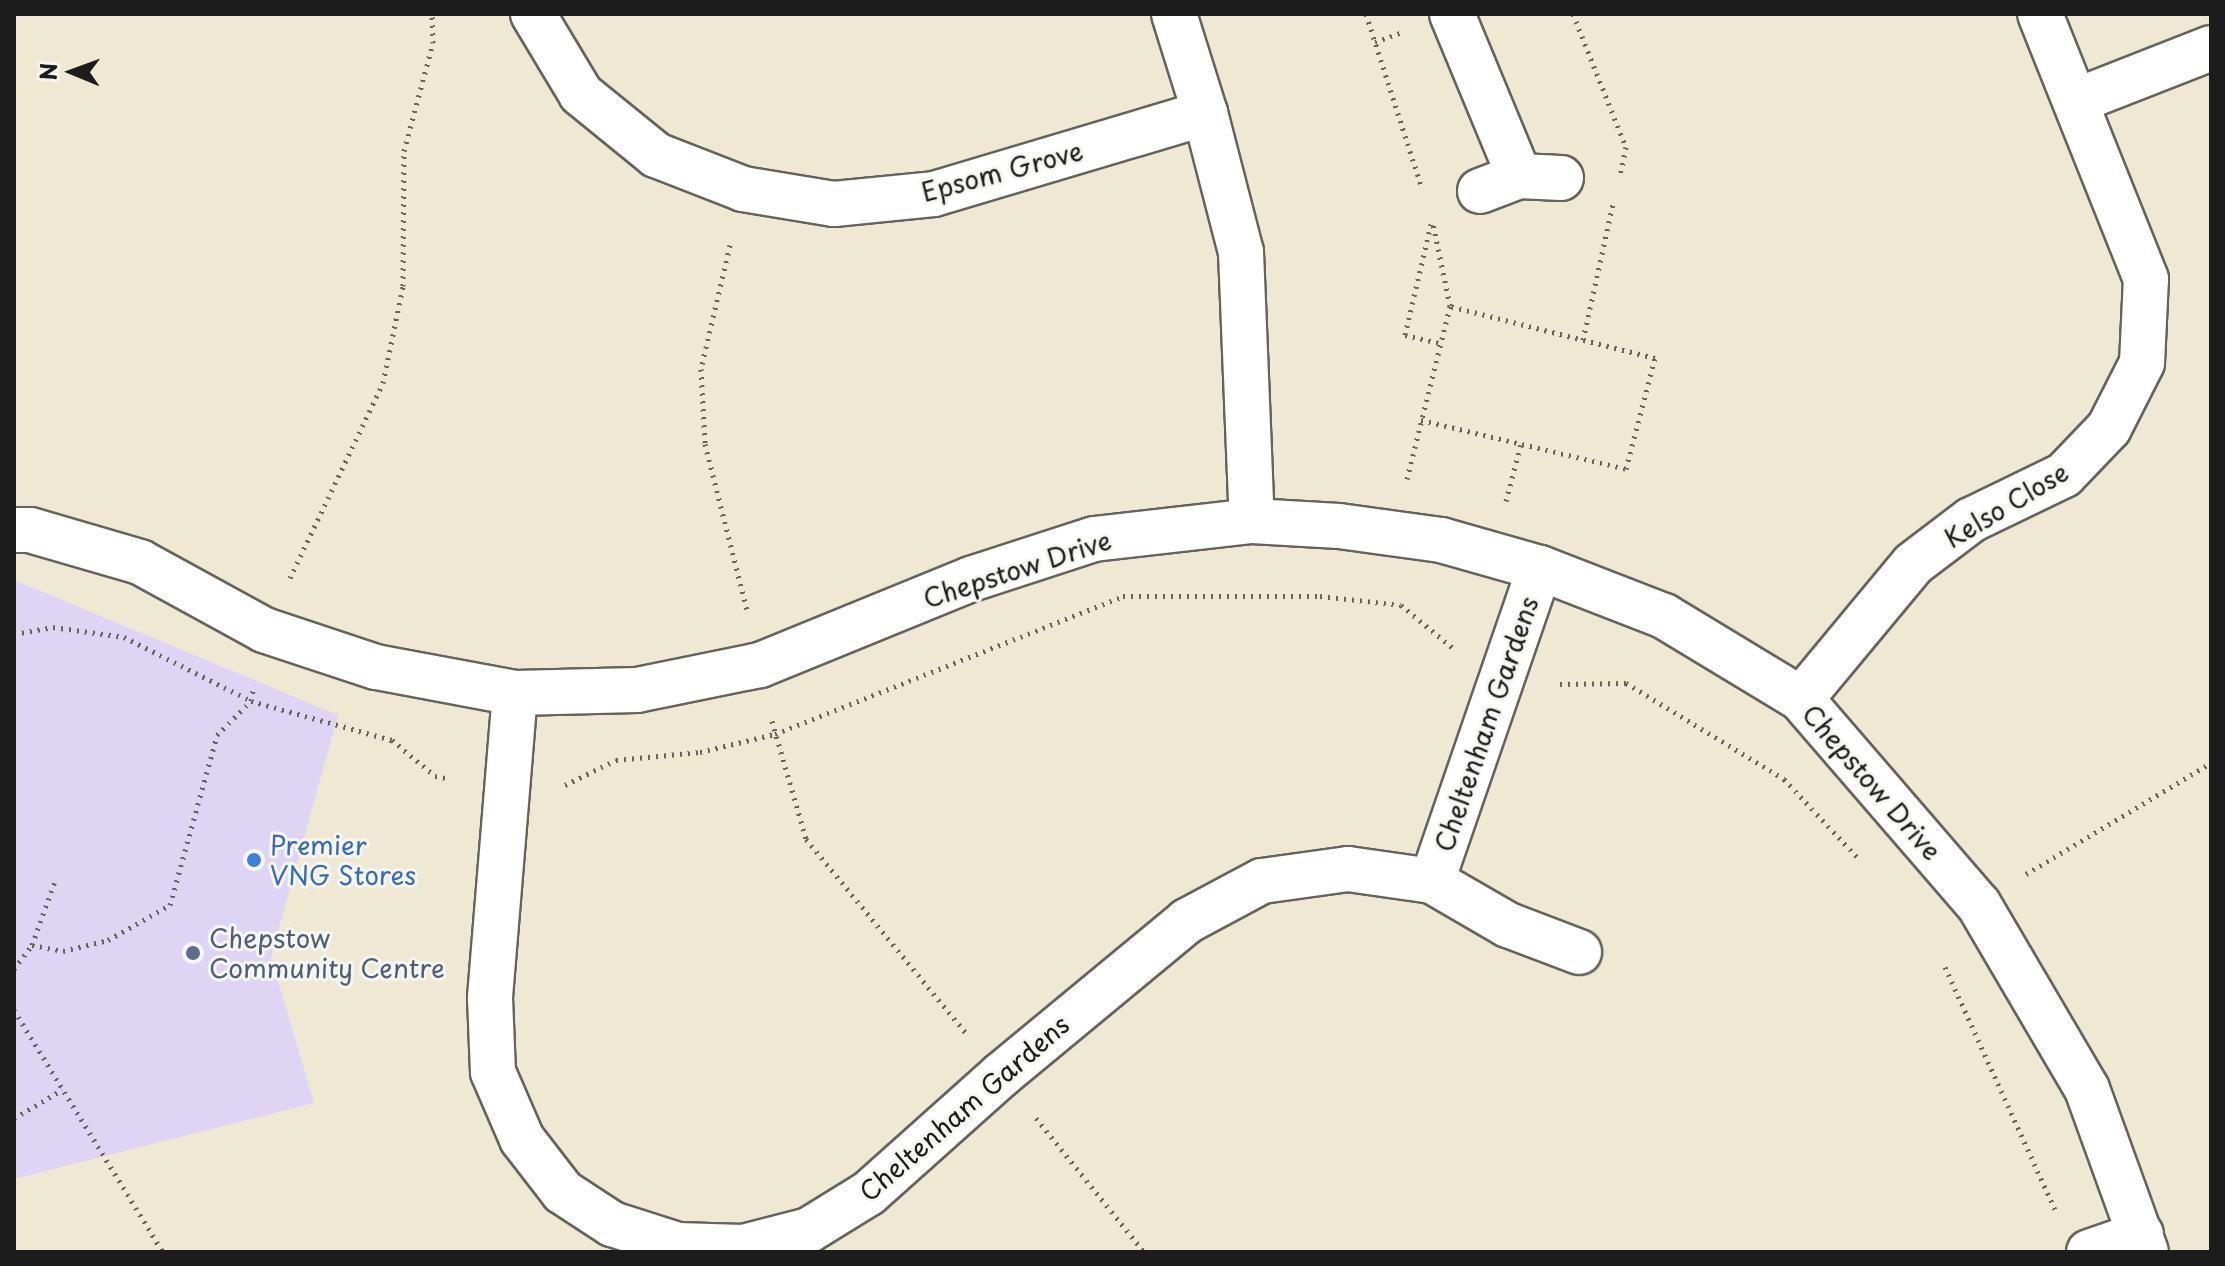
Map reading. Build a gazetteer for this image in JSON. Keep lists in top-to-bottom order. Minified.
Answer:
{"streets":{"street":["Epsom Grove","Kelso Close","Chepstow Drive","Cheltenham Gardens"]},"crossings":[["Kelso Close","Chepstow Drive"],["Chepstow Drive","Cheltenham Gardens"]],"places":["Premier VNG Stores","Chepstow Community Centre"],"north":"left"}
